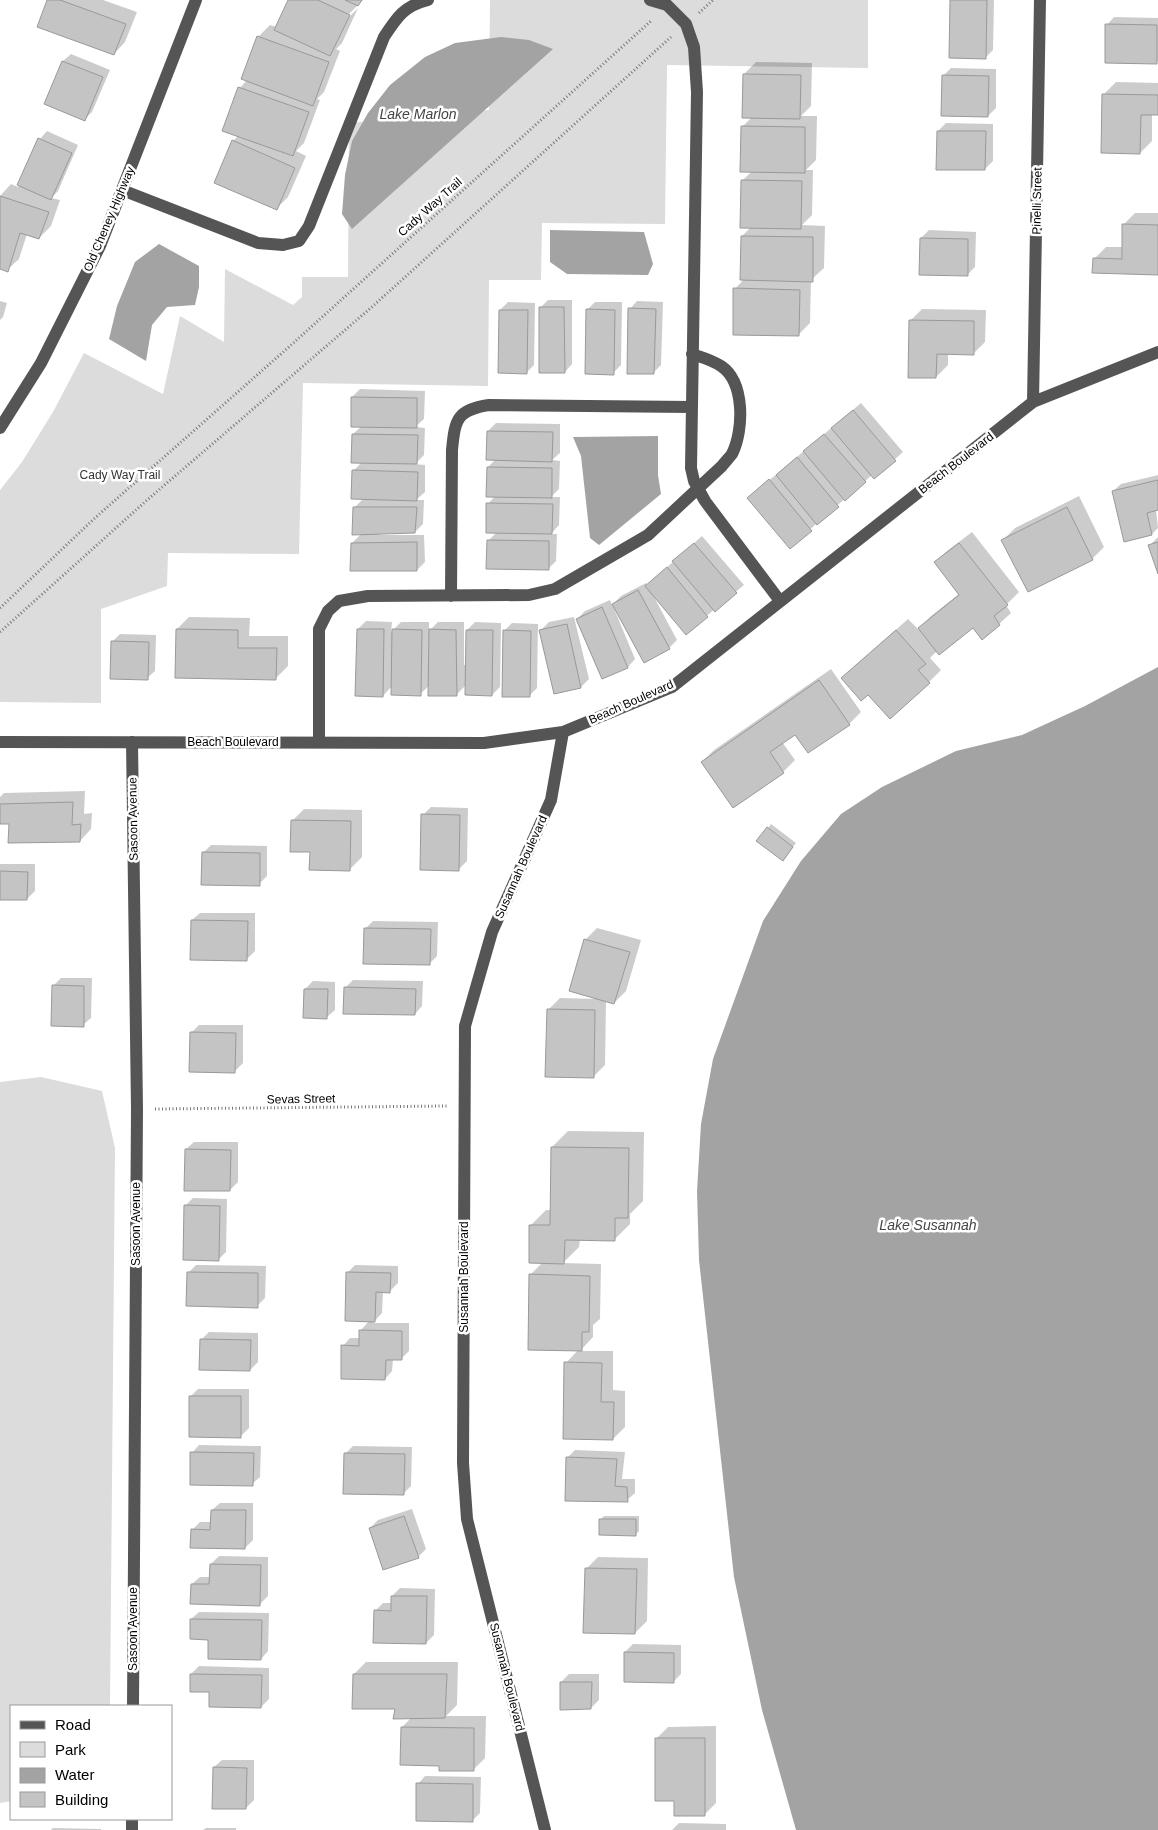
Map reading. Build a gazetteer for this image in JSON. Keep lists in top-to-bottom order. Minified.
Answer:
{"streets":{"street":["Pinelli Street","Old Cheney Highway","Beach Boulevard","Sasoon Avenue","Susannah Boulevard"],"path":["Cady Way Trail","Sevas Street"]},"crossings":[["Pinelli Street","Beach Boulevard"],["Beach Boulevard","Sasoon Avenue"],["Beach Boulevard","Susannah Boulevard"],["Sasoon Avenue","Sevas Street"],["Susannah Boulevard","Sevas Street"]],"water":["Lake Marlon","Lake Susannah"],"parks":["Cady Way Trail"],"legend":["Road","Park","Water","Building"]}
